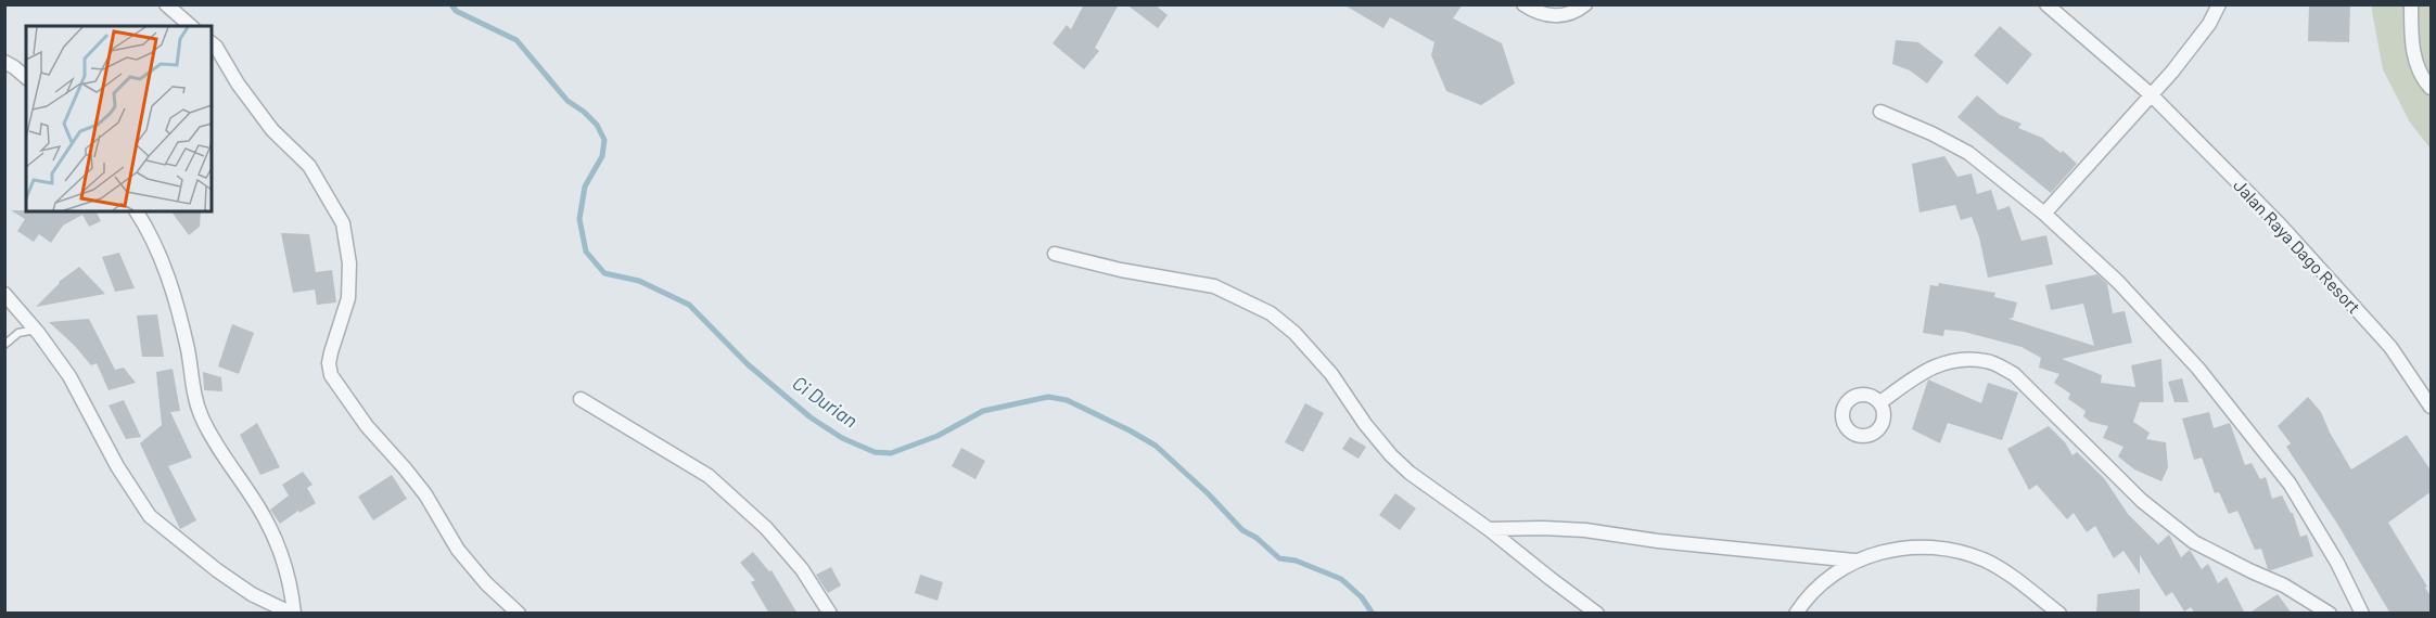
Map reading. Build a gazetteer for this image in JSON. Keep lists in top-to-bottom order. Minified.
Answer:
{"streets":{"street":["Jalan Raya Dago Resort"]},"water":["Ci Durian"]}
